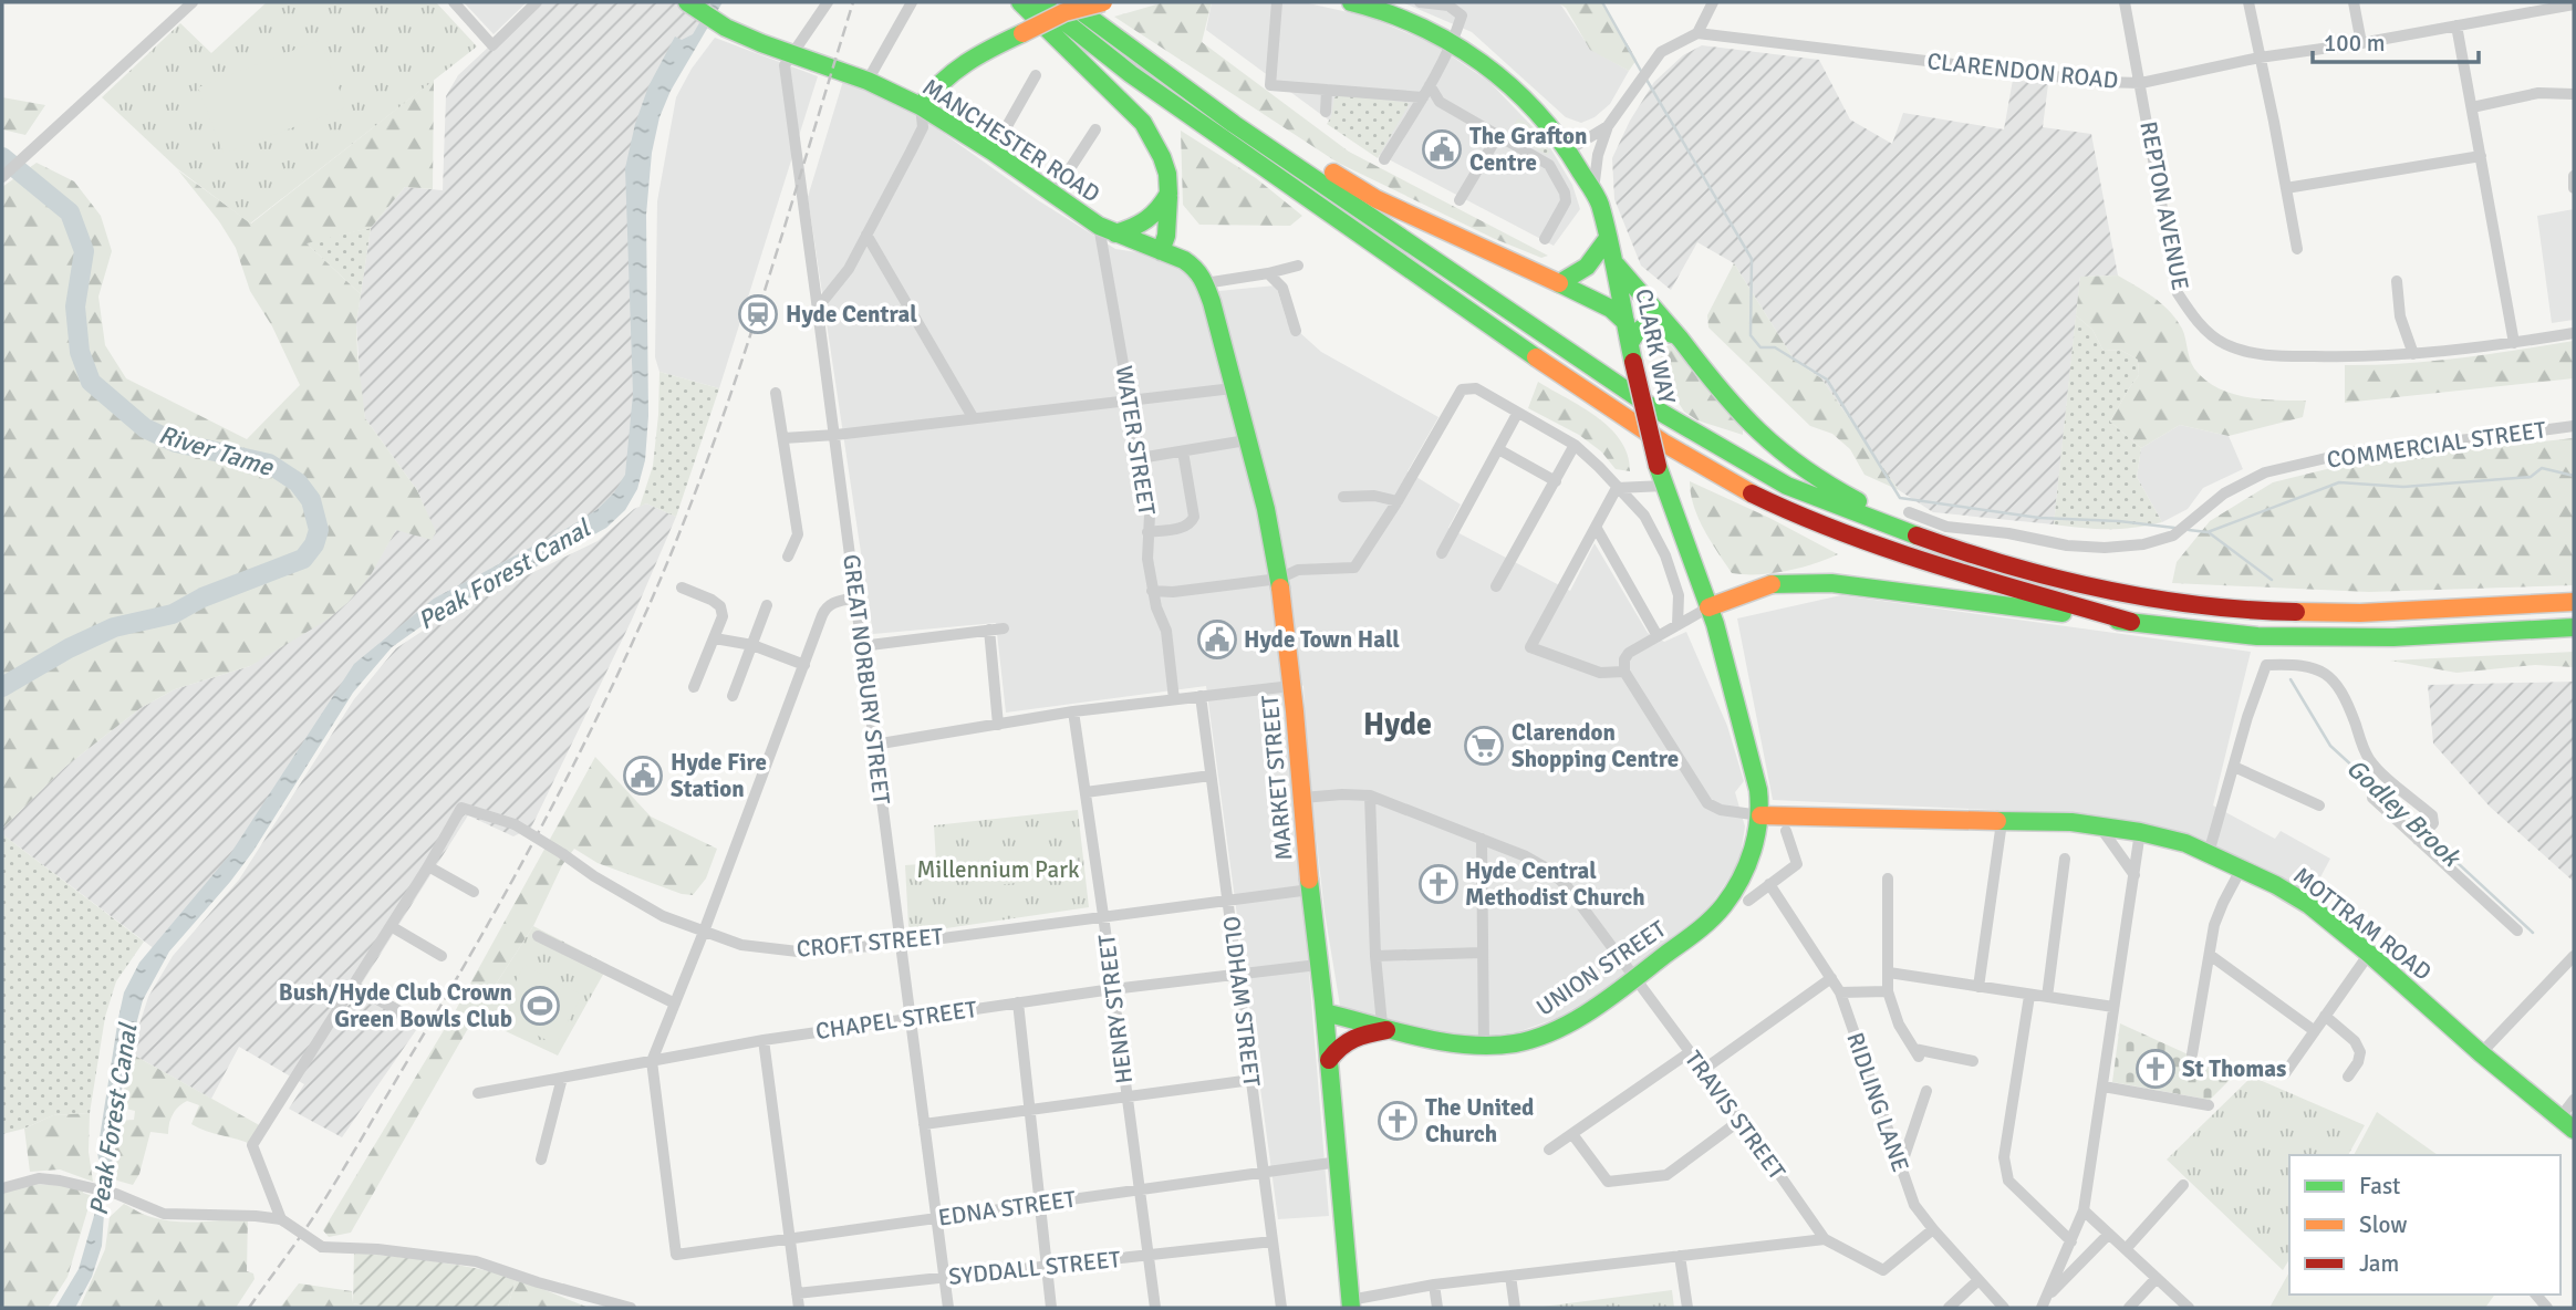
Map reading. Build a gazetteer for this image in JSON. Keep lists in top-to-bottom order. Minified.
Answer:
{"streets":{"main road":["MANCHESTER ROAD","CLARK WAY","MARKET STREET","MOTTRAM ROAD","UNION STREET"],"street":["CLARENDON ROAD","REPTON AVENUE","WATER STREET","COMMERCIAL STREET","GREAT NORBURY STREET","CROFT STREET","OLDHAM STREET","HENRY STREET","CHAPEL STREET","RIDLING LANE","TRAVIS STREET","EDNA STREET","SYDDALL STREET"]},"crossings":[["CLARENDON ROAD","REPTON AVENUE"],["MANCHESTER ROAD","WATER STREET"],["MANCHESTER ROAD","GREAT NORBURY STREET"],["MANCHESTER ROAD","MARKET STREET"],["CLARK WAY","MOTTRAM ROAD"],["CLARK WAY","UNION STREET"],["GREAT NORBURY STREET","CROFT STREET"],["GREAT NORBURY STREET","CHAPEL STREET"],["GREAT NORBURY STREET","EDNA STREET"],["GREAT NORBURY STREET","SYDDALL STREET"],["MARKET STREET","CROFT STREET"],["MARKET STREET","UNION STREET"],["MARKET STREET","CHAPEL STREET"],["MARKET STREET","EDNA STREET"],["MOTTRAM ROAD","UNION STREET"],["CROFT STREET","OLDHAM STREET"],["CROFT STREET","HENRY STREET"],["UNION STREET","TRAVIS STREET"],["OLDHAM STREET","CHAPEL STREET"],["OLDHAM STREET","EDNA STREET"],["OLDHAM STREET","SYDDALL STREET"],["HENRY STREET","CHAPEL STREET"],["HENRY STREET","EDNA STREET"],["HENRY STREET","SYDDALL STREET"],["CHAPEL STREET","EDNA STREET"],["RIDLING LANE","TRAVIS STREET"]],"districts":["Hyde"],"water":["River Tame","Peak Forest Canal","Godley Brook"],"parks":["Millennium Park"],"places":{"public building":["The Grafton Centre","Hyde Town Hall","Hyde Fire Station"],"station":["Hyde Central"],"supermarket":["Clarendon Shopping Centre"],"church":["Hyde Central Methodist Church","St Thomas","The United Church"],"sports":["Bush/Hyde Club Crown Green Bowls Club"]},"legend":["Fast","Slow","Jam"],"scale_bar":"100 m"}
